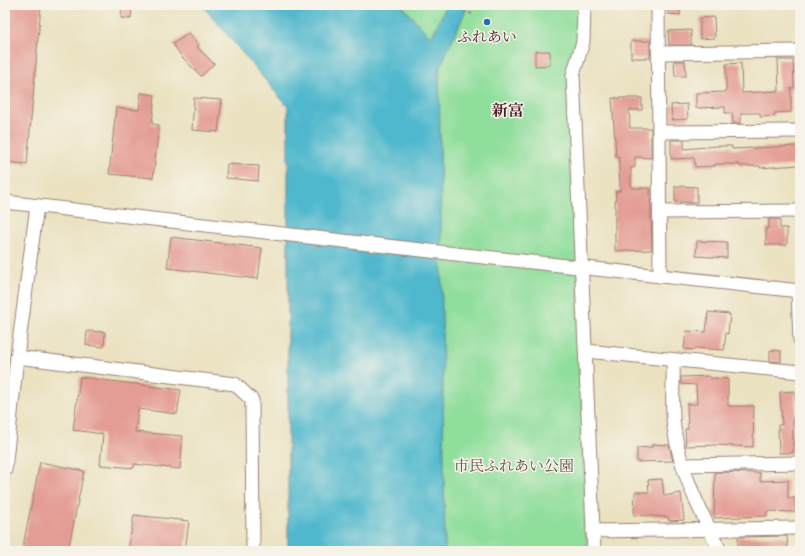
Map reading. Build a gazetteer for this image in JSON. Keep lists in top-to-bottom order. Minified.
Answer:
{"districts":["新富"],"parks":["市民ふれあい公園"],"places":["ふれあい"]}
